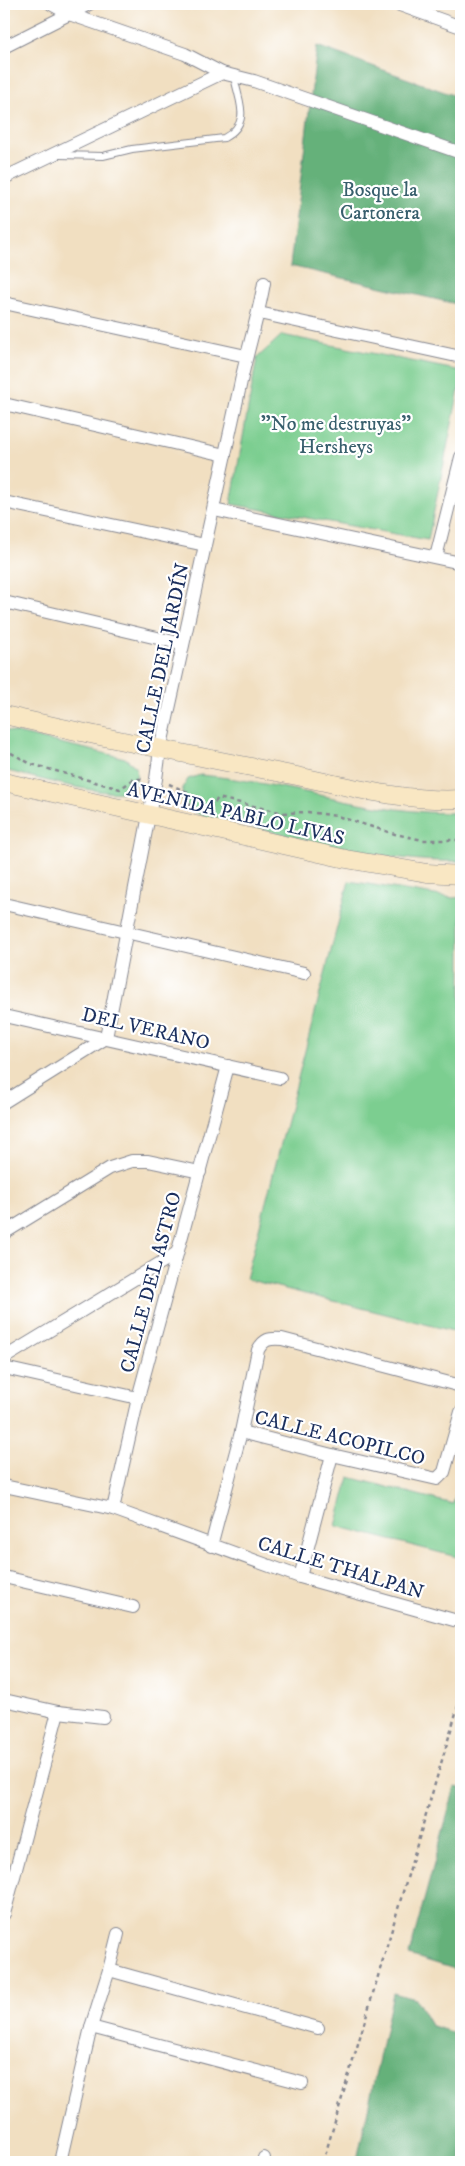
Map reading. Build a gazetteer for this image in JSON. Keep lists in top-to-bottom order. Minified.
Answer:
{"streets":{"main road":["AVENIDA PABLO LIVAS"],"street":["CALLE DEL JARDÍN","DEL VERANO","CALLE DEL ASTRO","CALLE ACOPILCO","CALLE THALPAN"]},"crossings":[["CALLE DEL JARDÍN","AVENIDA PABLO LIVAS"],["CALLE DEL JARDÍN","DEL VERANO"],["DEL VERANO","CALLE DEL ASTRO"],["CALLE DEL ASTRO","CALLE THALPAN"]],"parks":["Bosque la Cartonera","\"No me destruyas\" Hersheys"]}
